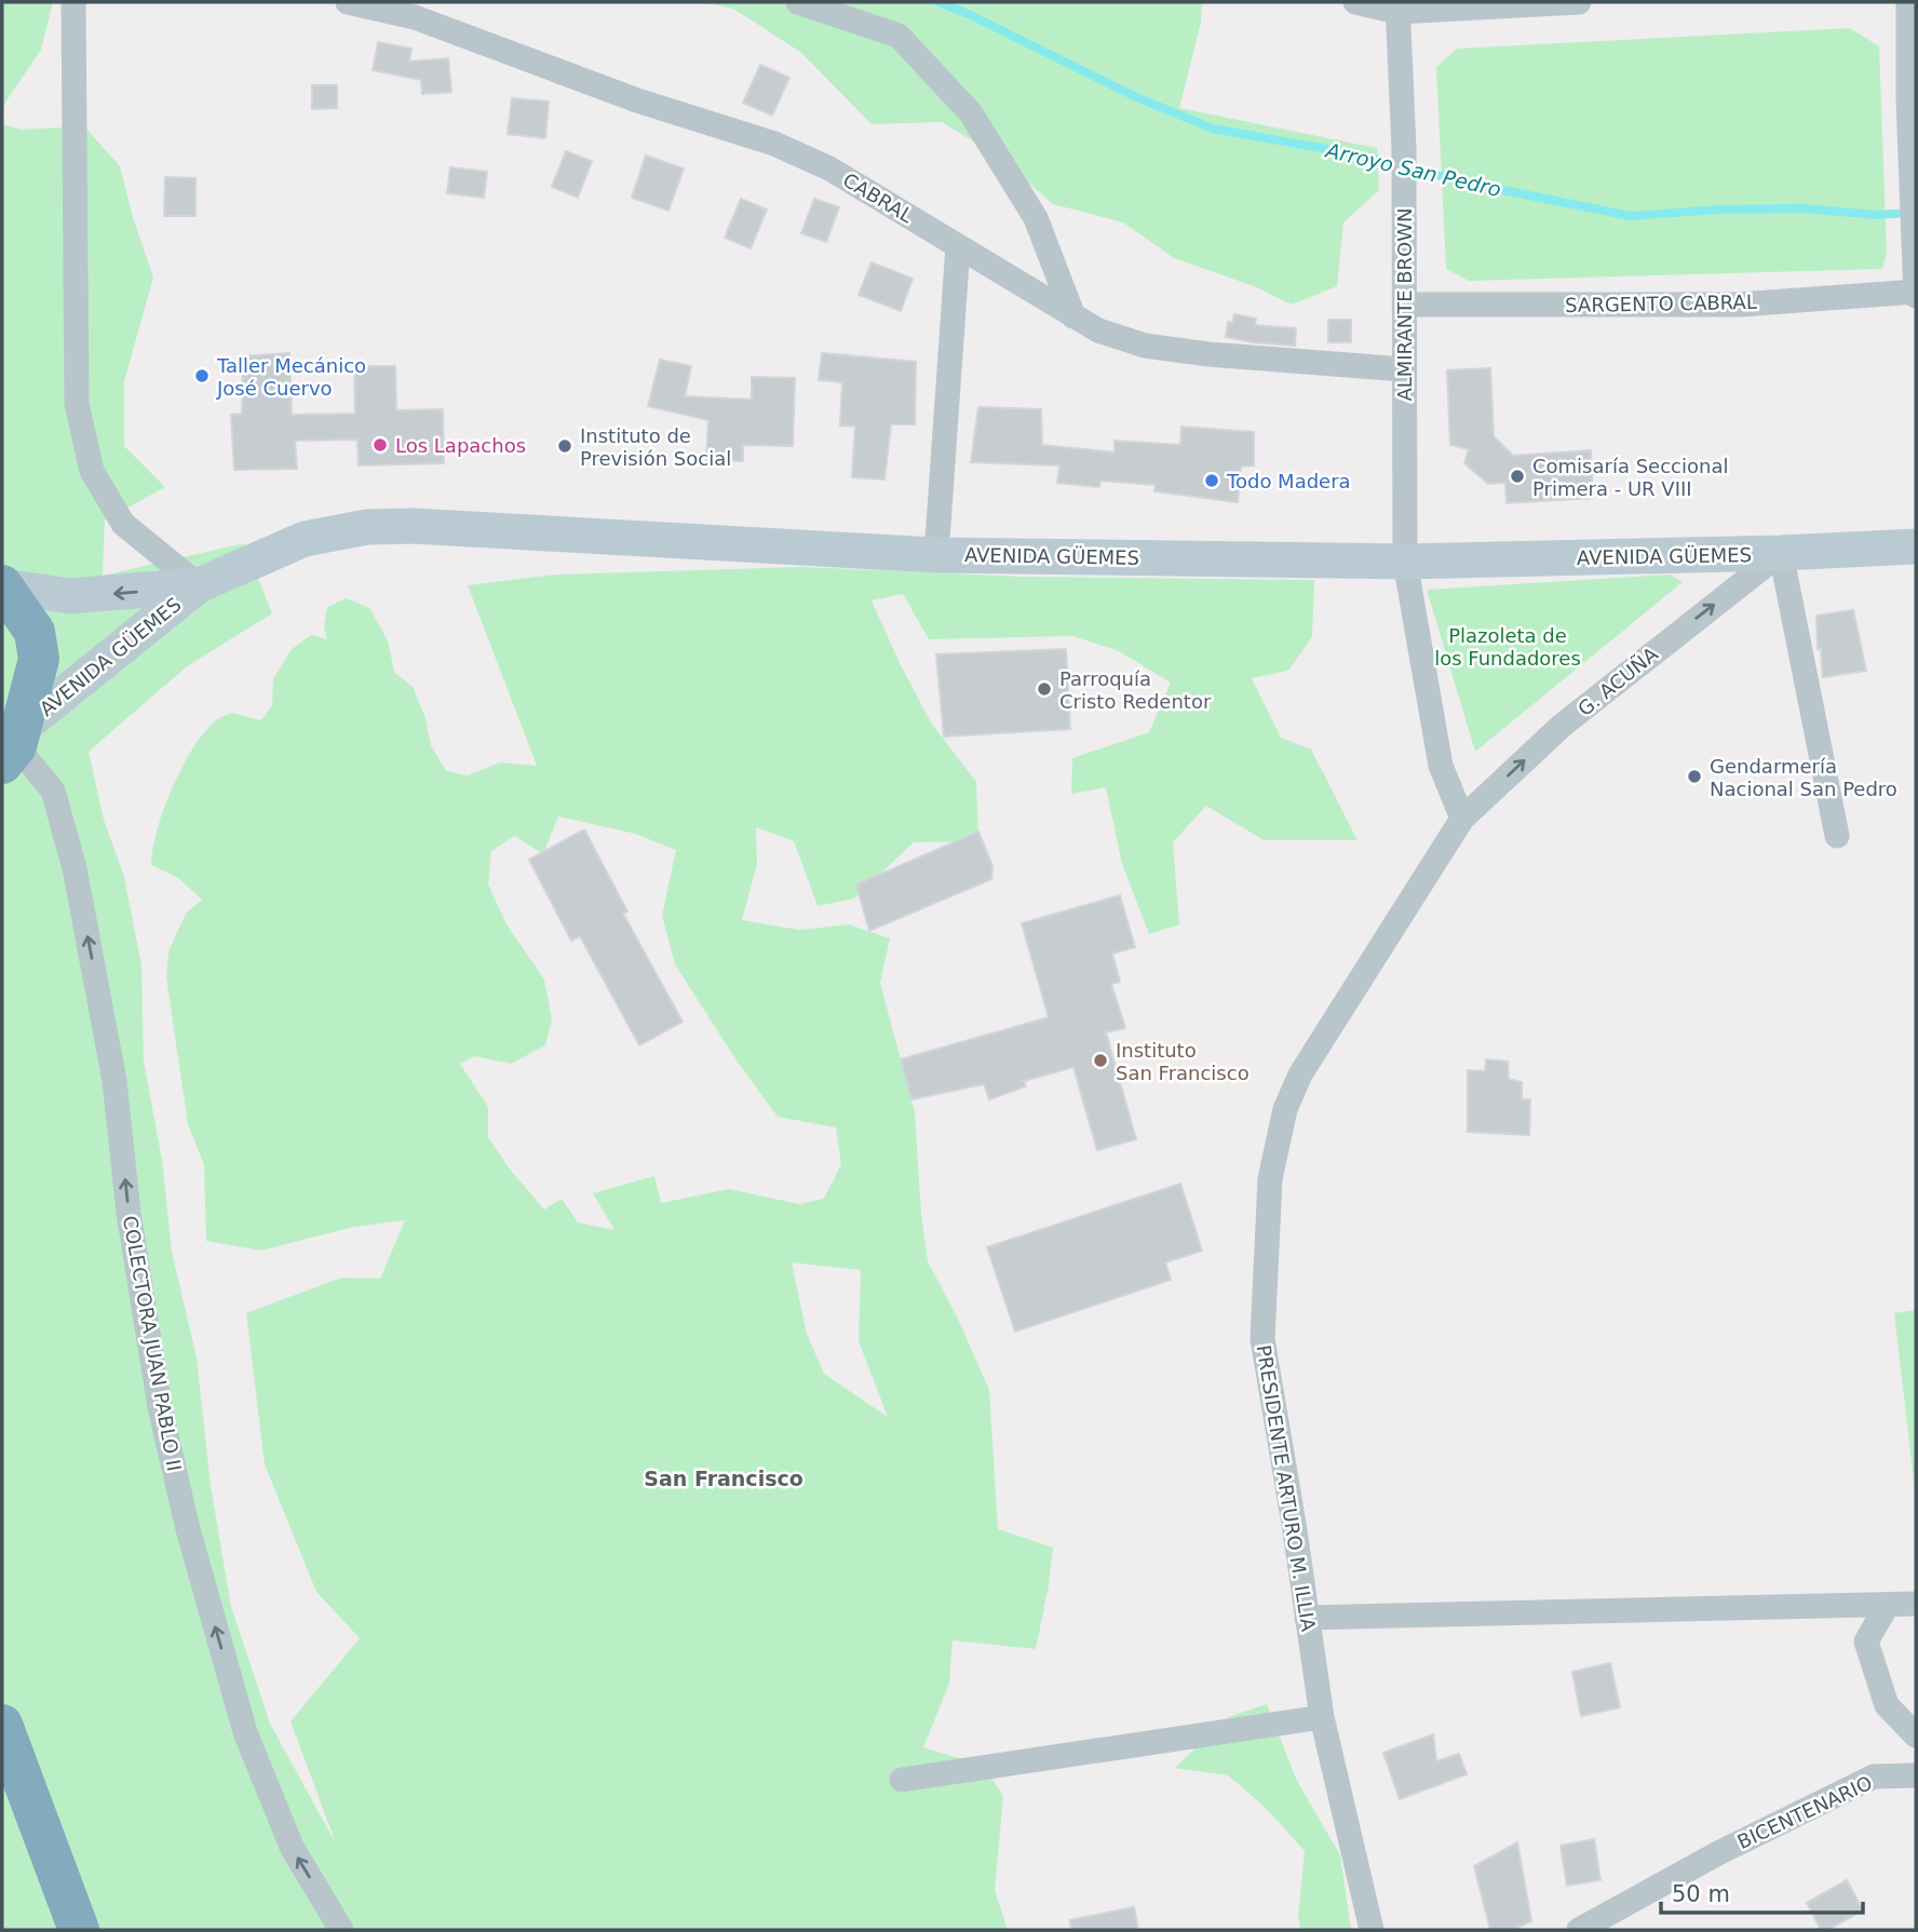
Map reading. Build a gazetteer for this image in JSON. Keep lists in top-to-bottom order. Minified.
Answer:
{"streets":{"main road":["AVENIDA GÜEMES"],"street":["CABRAL","SARGENTO CABRAL","ALMIRANTE BROWN","G. ACUÑA","COLECTORA JUAN PABLO II","PRESIDENTE ARTURO M. ILLIA","BICENTENARIO"]},"crossings":[["CABRAL","ALMIRANTE BROWN"],["SARGENTO CABRAL","ALMIRANTE BROWN"],["ALMIRANTE BROWN","AVENIDA GÜEMES"],["ALMIRANTE BROWN","G. ACUÑA"],["ALMIRANTE BROWN","PRESIDENTE ARTURO M. ILLIA"],["AVENIDA GÜEMES","G. ACUÑA"],["AVENIDA GÜEMES","COLECTORA JUAN PABLO II"],["G. ACUÑA","PRESIDENTE ARTURO M. ILLIA"]],"one_way":["G. ACUÑA","COLECTORA JUAN PABLO II"],"districts":["San Francisco"],"water":["Arroyo San Pedro"],"parks":["Plazoleta de los Fundadores"],"places":["Taller Mecánico José Cuervo","Los Lapachos","Instituto de Previsión Social","Comisaría Seccional Primera - UR VIII","Todo Madera","Parroquía Cristo Redentor","Gendarmería Nacional San Pedro","Instituto San Francisco"],"scale_bar":"50 m"}
